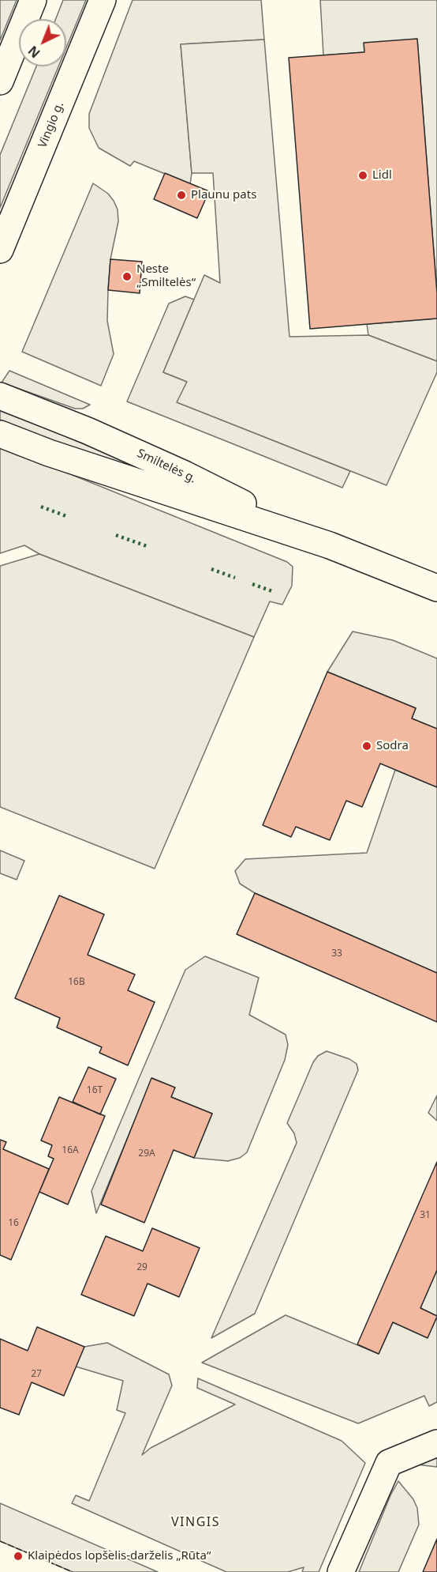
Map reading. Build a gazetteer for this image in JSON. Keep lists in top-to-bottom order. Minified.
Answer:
{"streets":{"street":["Vingio g.","Smiltelės g."]},"districts":["VINGIS"],"places":["Lidl","Plaunu pats","Neste „Smiltelės“","Sodra","Klaipėdos lopšelis-darželis „Rūta“"],"house_numbers":["33","16B","16T","16A","29A","31","16","29","27"],"north":"bottom left"}
